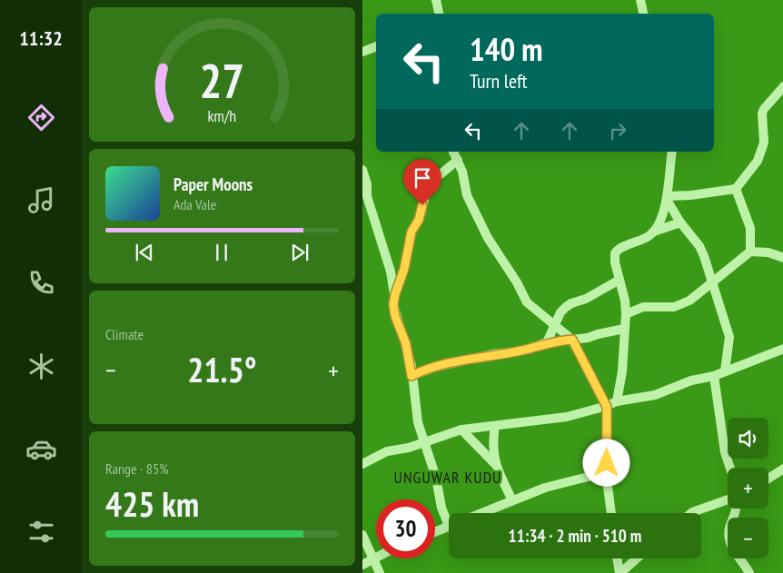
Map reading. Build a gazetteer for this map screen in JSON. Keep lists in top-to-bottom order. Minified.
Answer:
{"districts":["UNGUWAR KUDU"],"page":{"tabs":"11:32","turn":["140 m","Turn left"],"song":["Paper Moons","Ada Vale"],"tile":["Climate",["Range · 85%","425 km"]],"heat":["−","21.5°","+"],"map_buttons":["+","−"],"limit":"30","trip":"11:34 · 2 min · 510 m","gauge":["27","km/h"]}}
